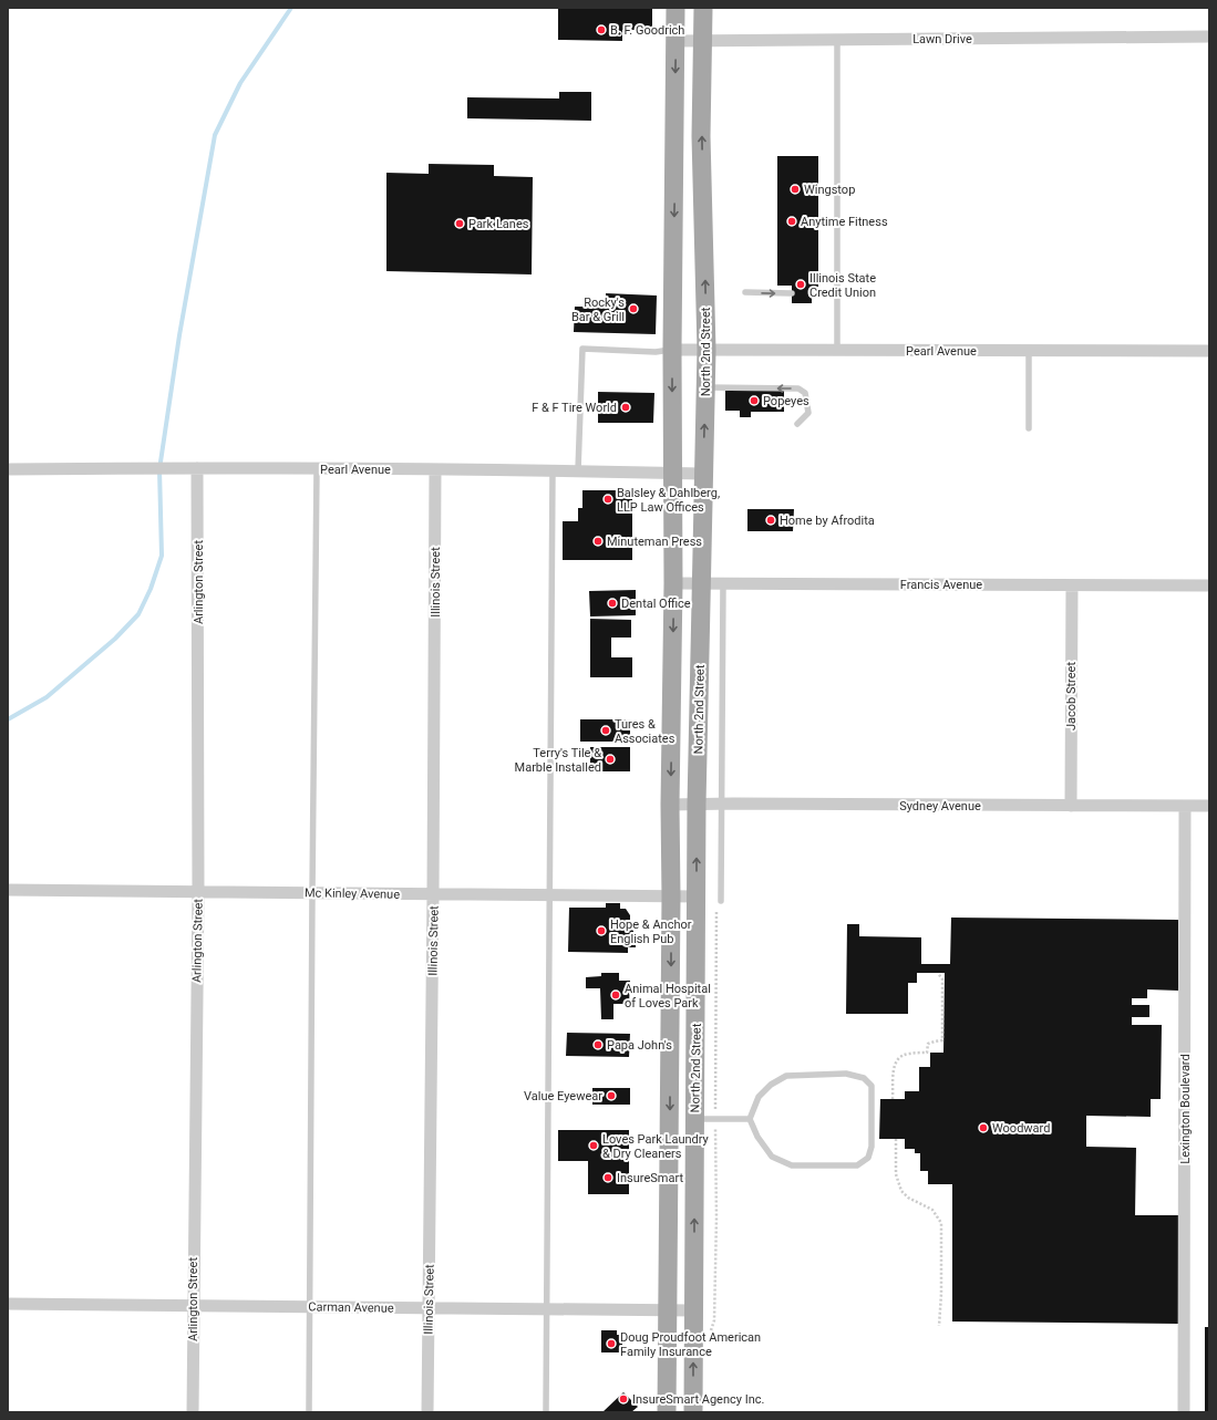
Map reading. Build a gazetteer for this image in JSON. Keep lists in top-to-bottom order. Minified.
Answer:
{"streets":{"main road":["North 2nd Street"],"street":["Lawn Drive","Pearl Avenue","Arlington Street","Illinois Street","Francis Avenue","Jacob Street","Sydney Avenue","Mc Kinley Avenue","Lexington Boulevard","Carman Avenue"]},"crossings":[["Lawn Drive","North 2nd Street"],["Pearl Avenue","North 2nd Street"],["Pearl Avenue","Arlington Street"],["Pearl Avenue","Illinois Street"],["North 2nd Street","Francis Avenue"],["North 2nd Street","Sydney Avenue"],["North 2nd Street","Mc Kinley Avenue"],["North 2nd Street","Carman Avenue"],["Arlington Street","Mc Kinley Avenue"],["Arlington Street","Carman Avenue"],["Illinois Street","Mc Kinley Avenue"],["Illinois Street","Carman Avenue"],["Francis Avenue","Jacob Street"],["Jacob Street","Sydney Avenue"],["Sydney Avenue","Lexington Boulevard"]],"places":["B. F. Goodrich","Wingstop","Anytime Fitness","Park Lanes","Illinois State Credit Union","Rocky's Bar & Grill","Popeyes","F & F Tire World","Balsley & Dahlberg, LLP Law Offices","Home by Afrodita","Minuteman Press","Dental Office","Tures & Associates","Terry's Tile & Marble Installed","Hope & Anchor English Pub","Animal Hospital of Loves Park","Papa John's","Value Eyewear","Woodward","Loves Park Laundry & Dry Cleaners","InsureSmart","Doug Proudfoot American Family Insurance","InsureSmart Agency Inc."]}
